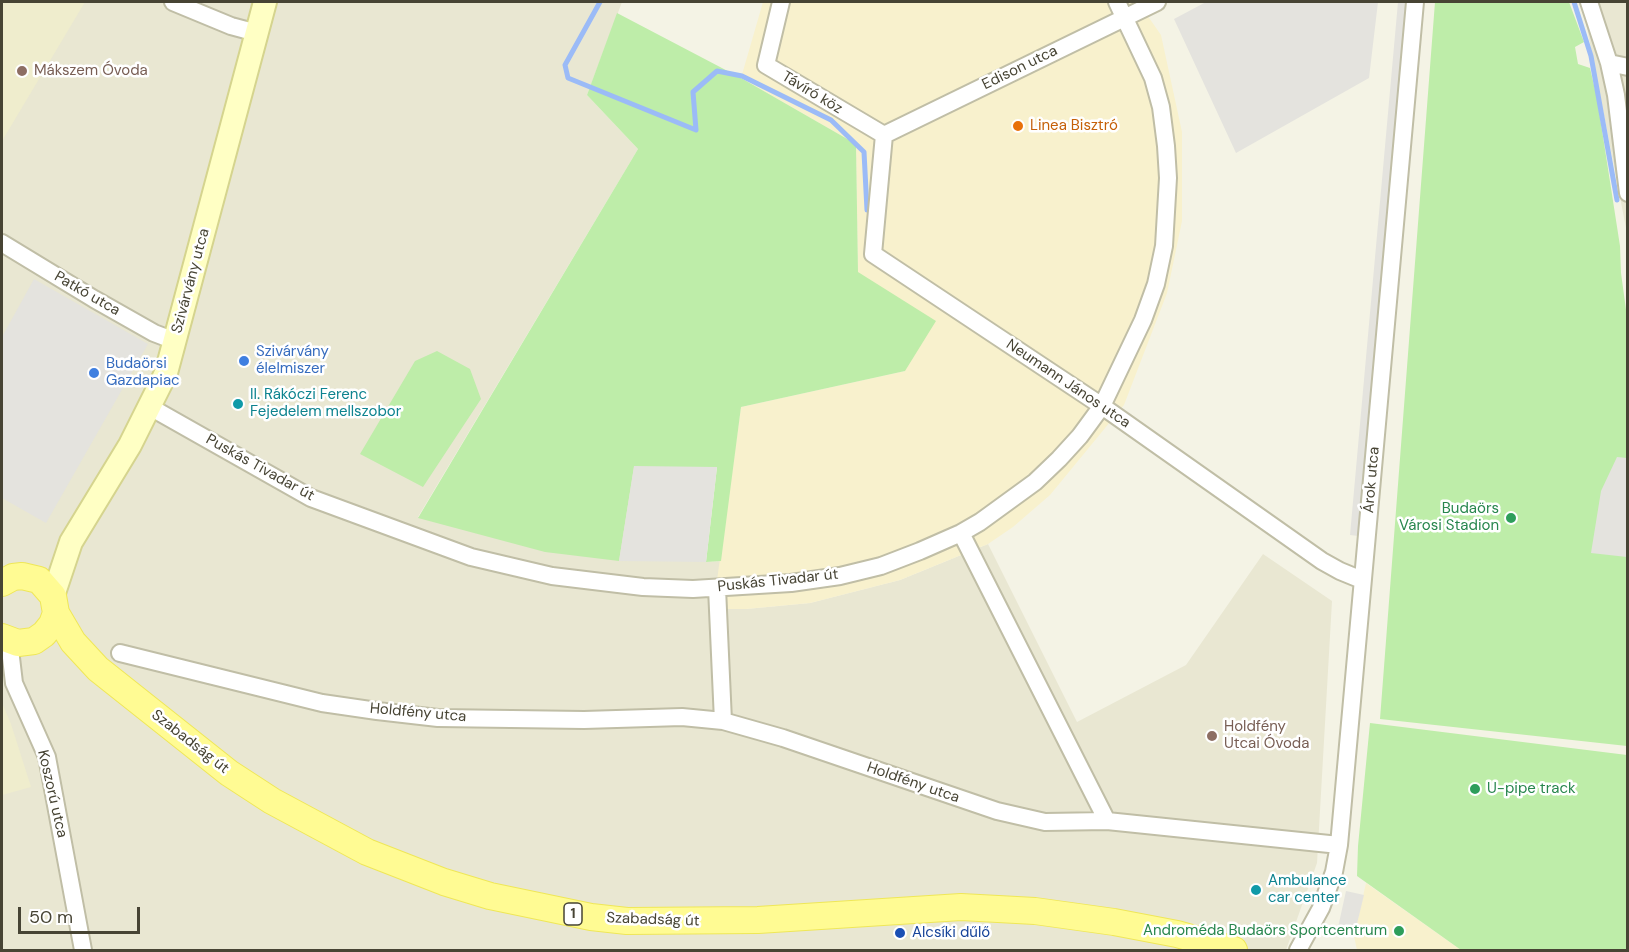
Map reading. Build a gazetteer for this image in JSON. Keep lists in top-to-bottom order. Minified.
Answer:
{"streets":{"main road":["Szabadság út","1"],"street":["Edison utca","Távíró köz","Szivárvány utca","Patkó utca","Neumann János utca","Puskás Tivadar út","Árok utca","Holdfény utca","Koszorú utca"]},"crossings":[["Edison utca","Távíró köz"],["Edison utca","Neumann János utca"],["Edison utca","Puskás Tivadar út"],["Távíró köz","Neumann János utca"],["Szivárvány utca","Patkó utca"],["Szivárvány utca","Puskás Tivadar út"],["Szivárvány utca","Szabadság út"],["Neumann János utca","Puskás Tivadar út"],["Neumann János utca","Árok utca"],["Árok utca","Holdfény utca"],["Szabadság út","Koszorú utca"]],"places":["Mákszem Óvoda","Linea Bisztró","Szivárvány élelmiszer","Budaörsi Gazdapiac","II. Rákóczi Ferenc Fejedelem mellszobor","Budaörs Városi Stadion","Holdfény Utcai Óvoda","U-pipe track","Ambulance car center","Androméda Budaörs Sportcentrum","Alcsíki dűlő"],"scale_bar":"50 m"}
